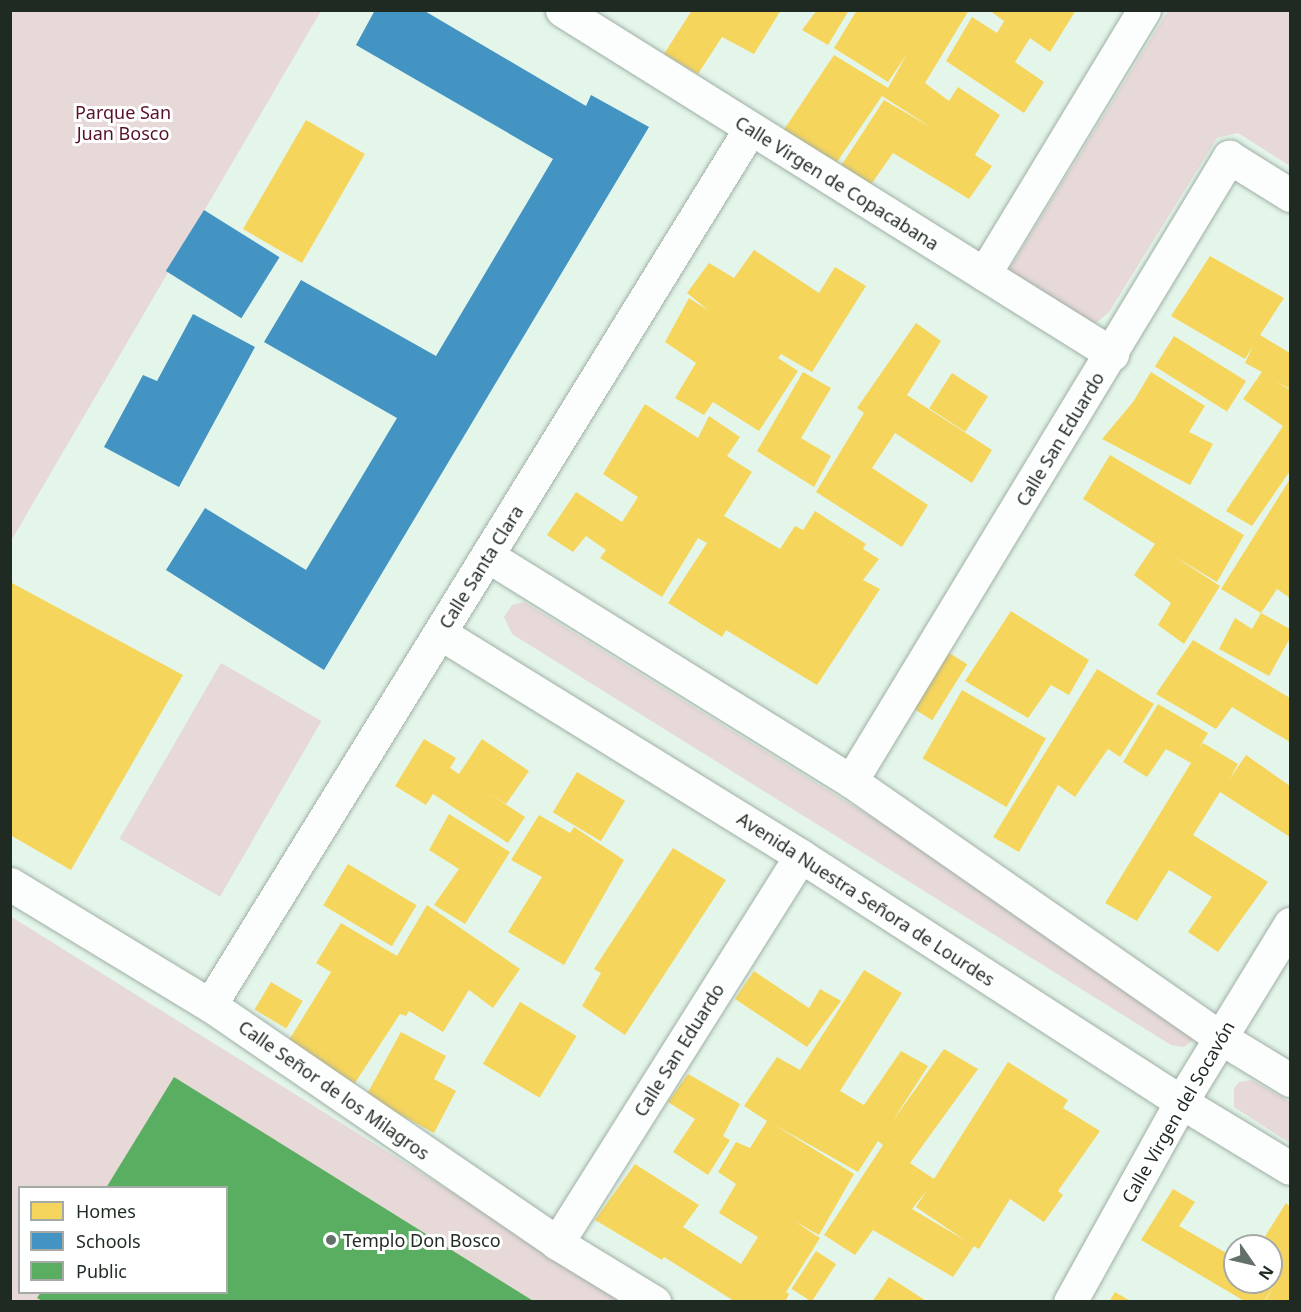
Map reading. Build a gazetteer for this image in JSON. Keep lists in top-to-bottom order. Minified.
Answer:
{"streets":{"street":["Calle Virgen de Copacabana","Calle San Eduardo","Calle Santa Clara","Avenida Nuestra Señora de Lourdes","Calle Señor de los Milagros","Calle Virgen del Socavón"]},"crossings":[["Calle Virgen de Copacabana","Calle San Eduardo"],["Calle Virgen de Copacabana","Calle Santa Clara"],["Calle San Eduardo","Avenida Nuestra Señora de Lourdes"],["Calle San Eduardo","Calle Señor de los Milagros"],["Calle Santa Clara","Avenida Nuestra Señora de Lourdes"],["Calle Santa Clara","Calle Señor de los Milagros"],["Avenida Nuestra Señora de Lourdes","Calle Virgen del Socavón"]],"parks":["Parque San Juan Bosco"],"places":["Templo Don Bosco"],"legend":["Homes","Schools","Public"],"north":"bottom right"}
